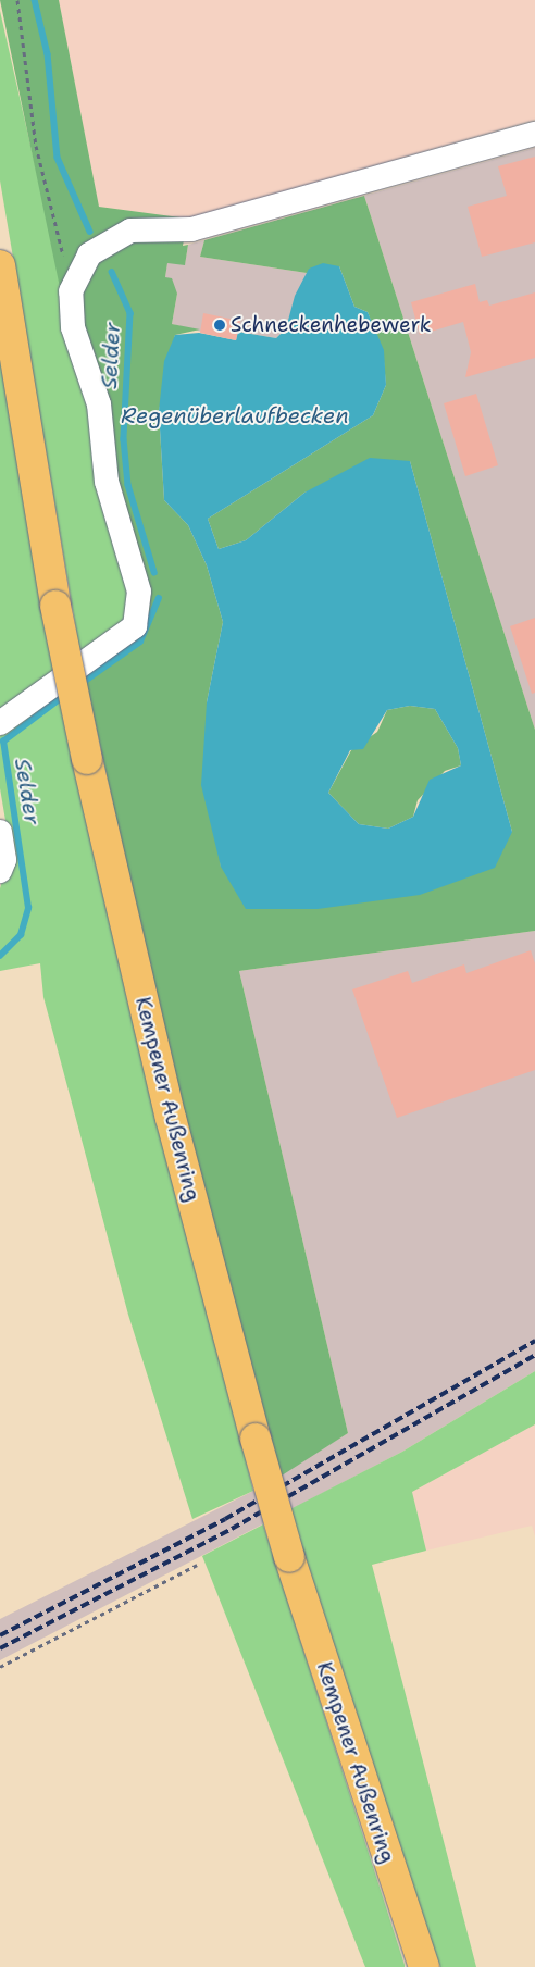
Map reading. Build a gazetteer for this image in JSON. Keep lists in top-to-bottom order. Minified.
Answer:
{"streets":{"main road":["Kempener Außenring"]},"water":["Selder","Regenüberlaufbecken"],"places":["Schneckenhebewerk"]}
